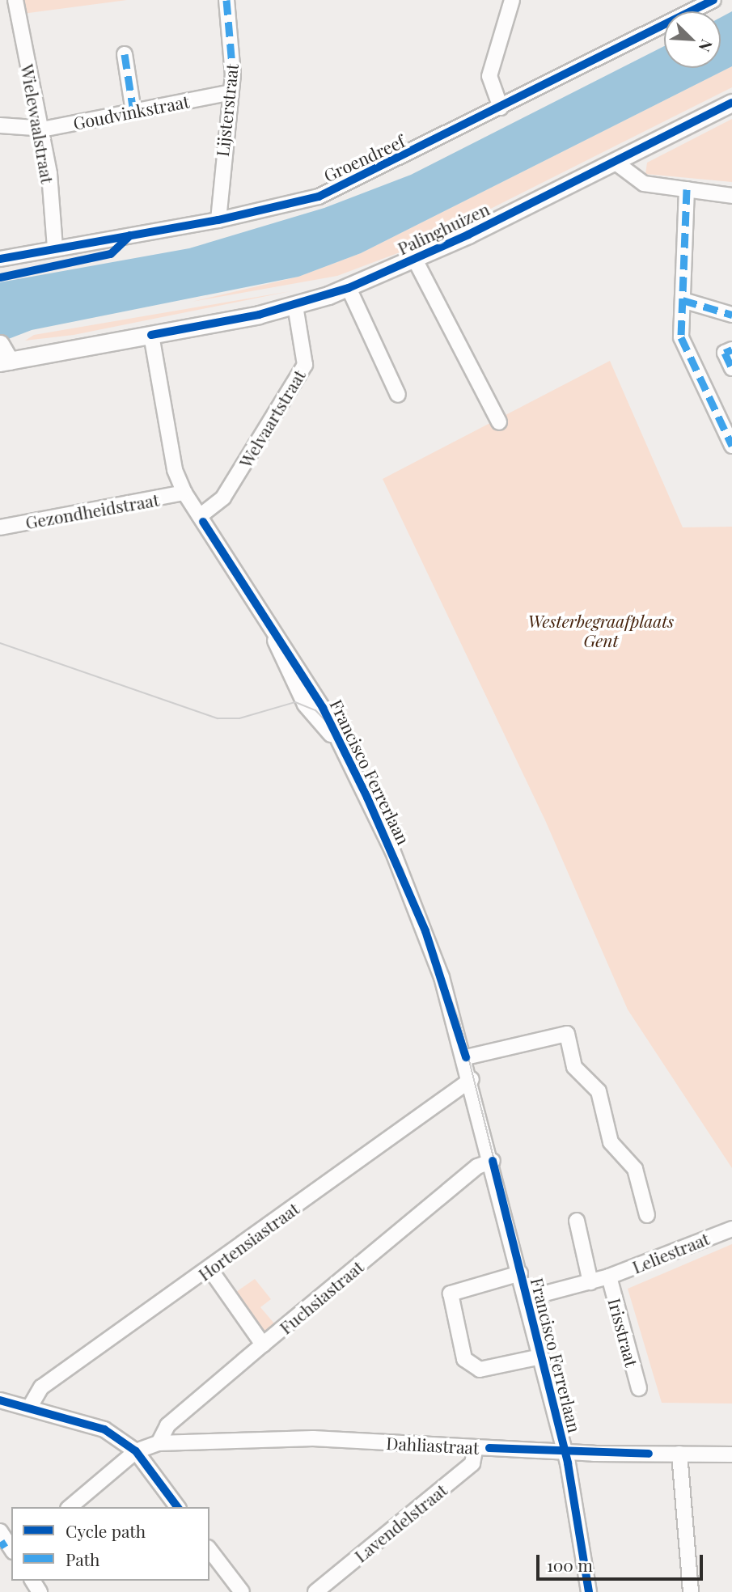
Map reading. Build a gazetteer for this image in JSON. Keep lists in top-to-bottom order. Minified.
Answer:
{"streets":{"main road":["Palinghuizen"],"street":["Lijsterstraat","Goudvinkstraat","Wielewaalstraat","Groendreef","Welvaartstraat","Gezondheidstraat","Francisco Ferrerlaan","Hortensiastraat","Leliestraat","Fuchsiastraat","Irisstraat","Dahliastraat","Lavendelstraat"]},"crossings":[["Lijsterstraat","Goudvinkstraat"],["Lijsterstraat","Groendreef"],["Goudvinkstraat","Wielewaalstraat"],["Wielewaalstraat","Groendreef"],["Palinghuizen","Welvaartstraat"],["Palinghuizen","Francisco Ferrerlaan"],["Welvaartstraat","Francisco Ferrerlaan"],["Gezondheidstraat","Francisco Ferrerlaan"],["Francisco Ferrerlaan","Hortensiastraat"],["Francisco Ferrerlaan","Leliestraat"],["Francisco Ferrerlaan","Fuchsiastraat"],["Francisco Ferrerlaan","Dahliastraat"],["Leliestraat","Irisstraat"],["Fuchsiastraat","Dahliastraat"],["Dahliastraat","Lavendelstraat"]],"parks":["Westerbegraafplaats Gent"],"legend":["Cycle path","Path"],"scale_bar":"100 m","north":"bottom right"}
